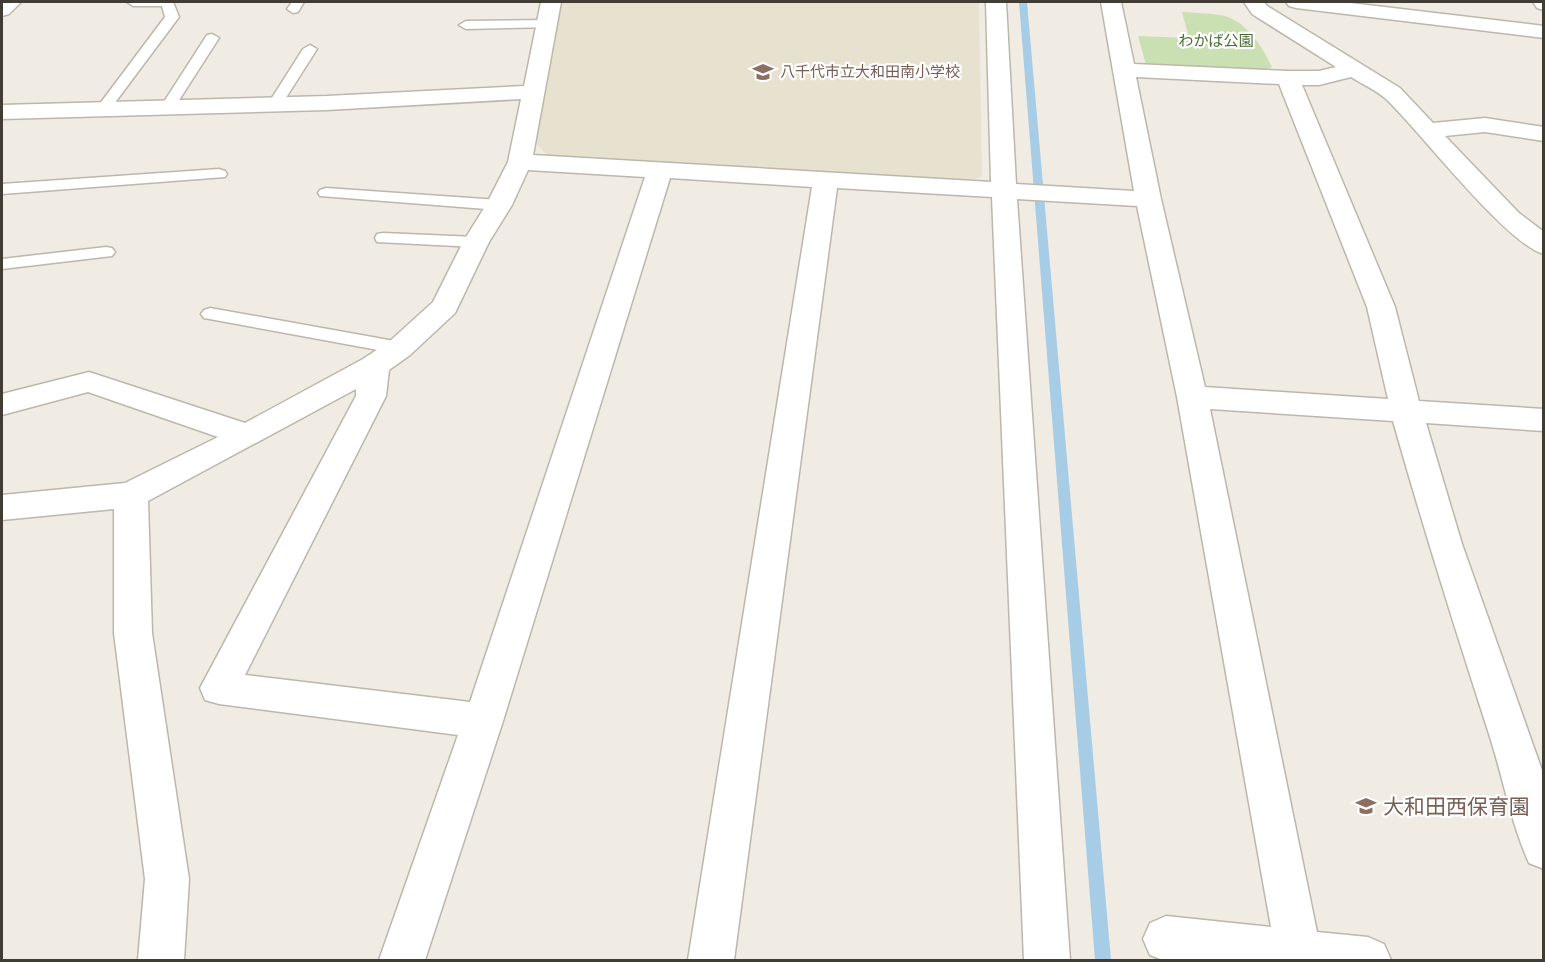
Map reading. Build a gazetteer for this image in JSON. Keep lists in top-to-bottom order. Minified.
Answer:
{"parks":["わかば公園"],"places":{"school or university":["八千代市立大和田南小学校","大和田西保育園"]}}
